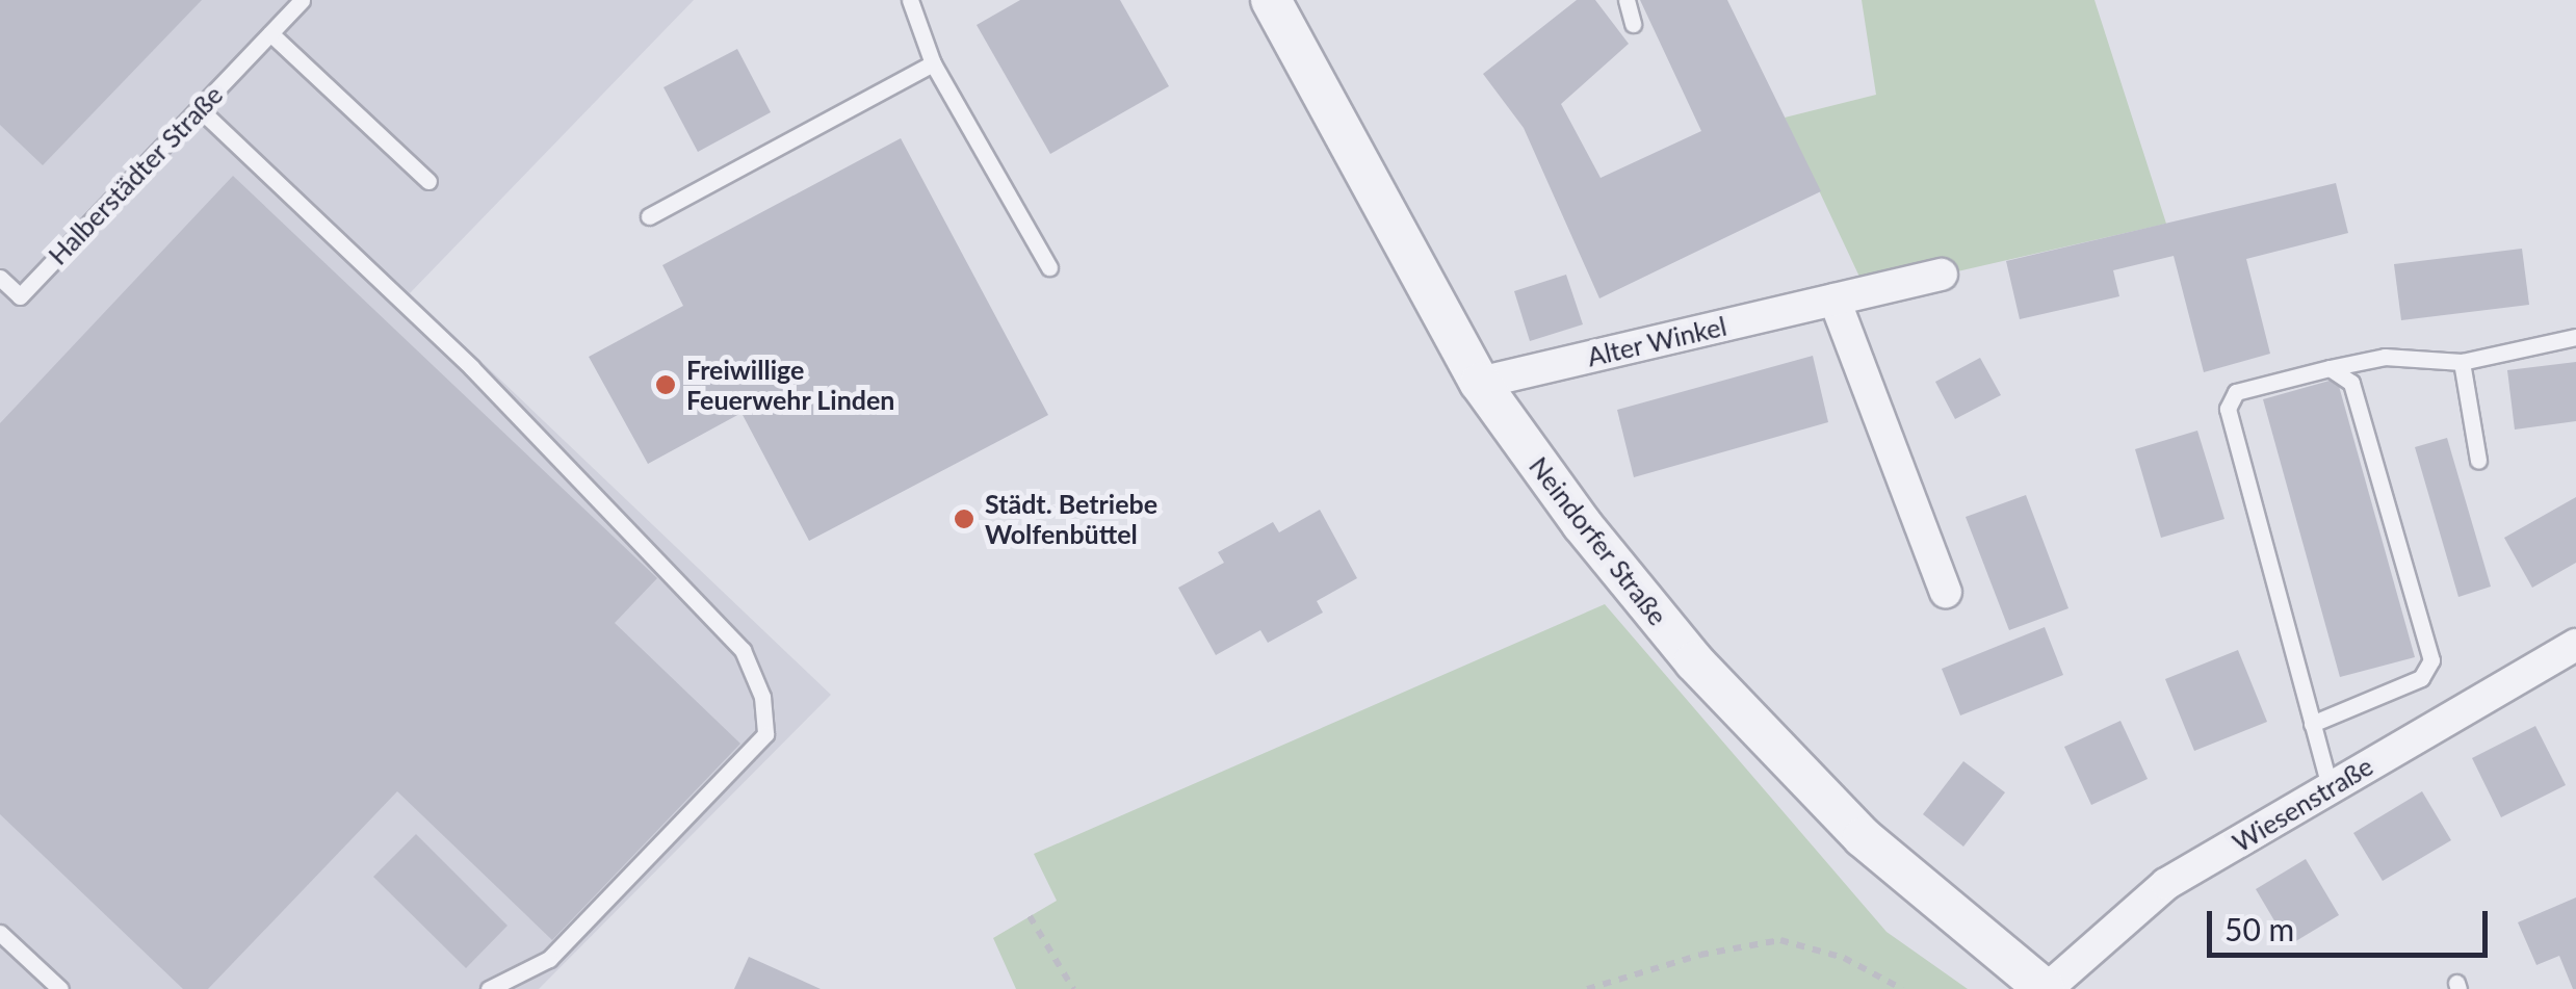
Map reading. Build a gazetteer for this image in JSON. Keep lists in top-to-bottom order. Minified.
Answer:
{"streets":{"street":["Alter Winkel","Neindorfer Straße","Wiesenstraße"],"lane":["Halberstädter Straße"]},"crossings":[["Alter Winkel","Neindorfer Straße"],["Neindorfer Straße","Wiesenstraße"]],"places":["Freiwillige Feuerwehr Linden","Städt. Betriebe Wolfenbüttel"],"scale_bar":"50 m"}
